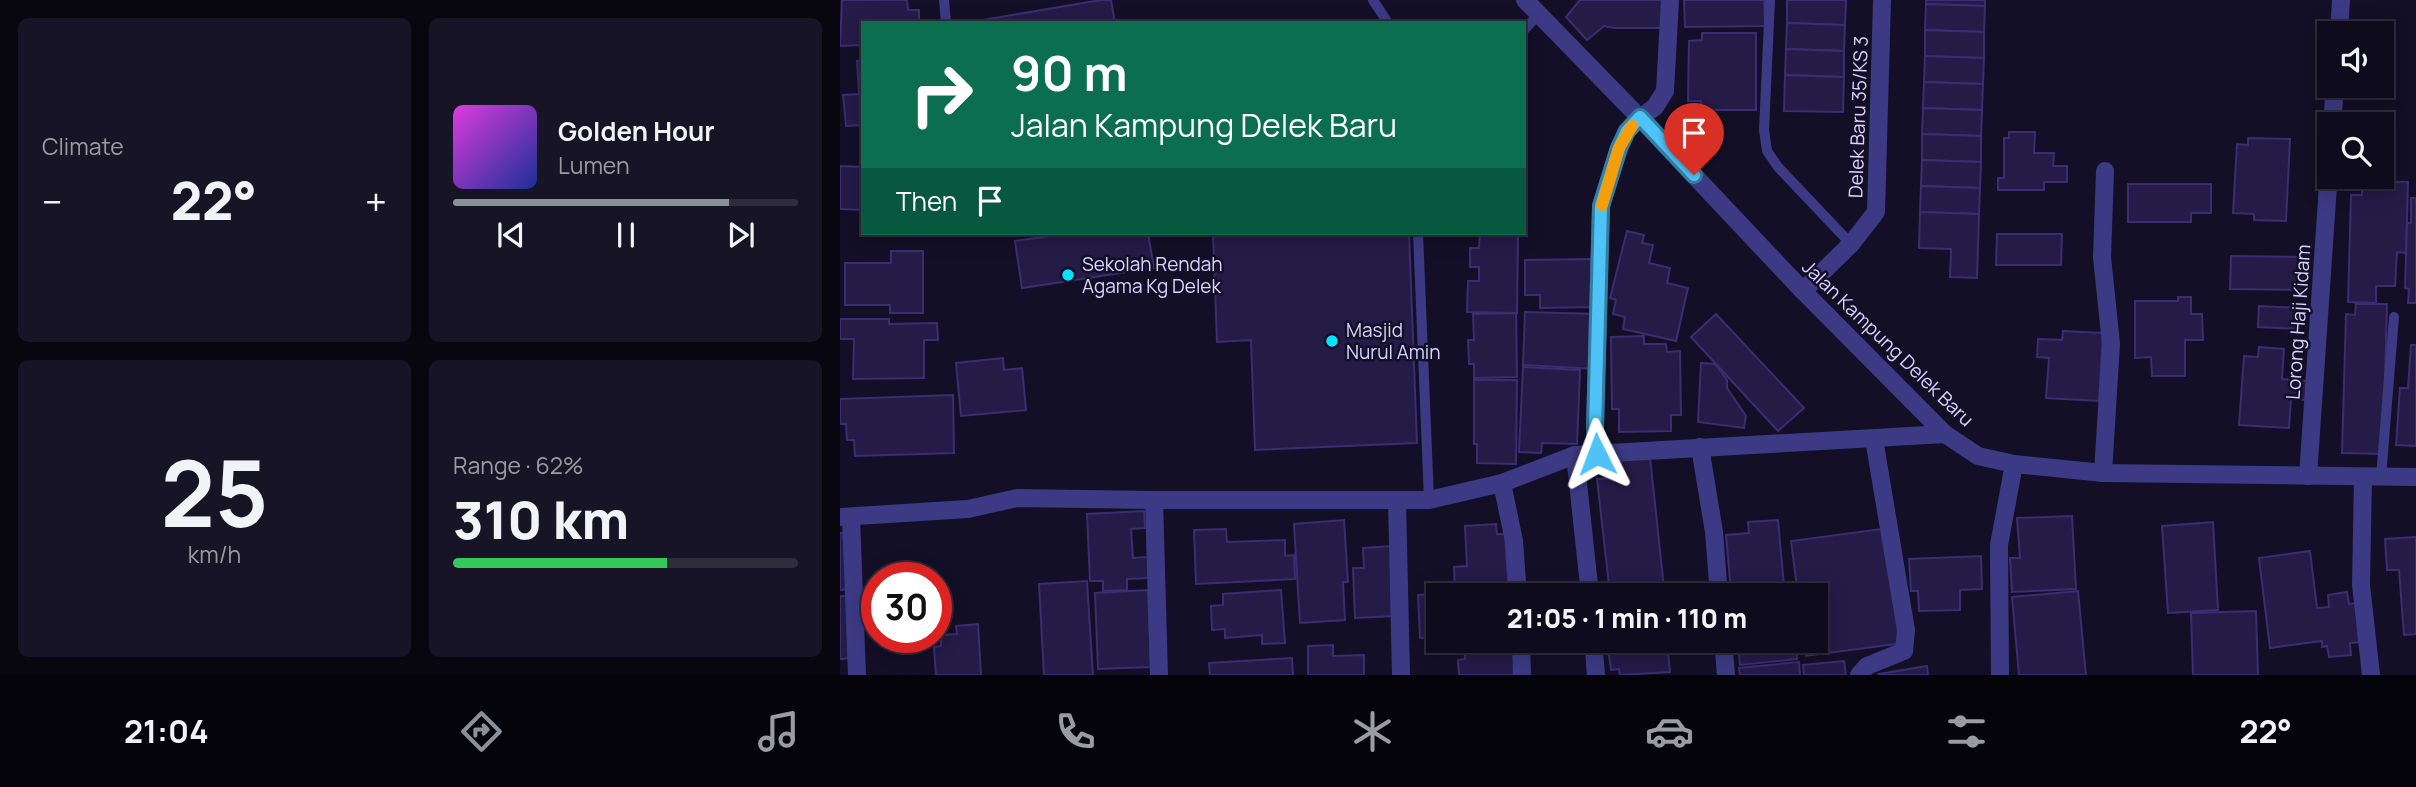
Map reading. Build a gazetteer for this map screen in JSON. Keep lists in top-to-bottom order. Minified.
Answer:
{"streets":{"street":["Delek Baru 35/KS 3","Lorong Haji Kidam","Jalan Kampung Delek Baru"]},"crossings":[["Delek Baru 35/KS 3","Jalan Kampung Delek Baru"],["Lorong Haji Kidam","Jalan Kampung Delek Baru"]],"places":["Sekolah Rendah Agama Kg Delek","Masjid Nurul Amin"],"page":{"tile":["Climate",["25","km/h"],["Range · 62%","310 km"]],"turn":["90 m","Jalan Kampung Delek Baru"],"song":["Golden Hour","Lumen"],"then":"Then","heat":["−","22°","+"],"limit":"30","trip":"21:05 · 1 min · 110 m","tabs":["21:04","22°"]}}
